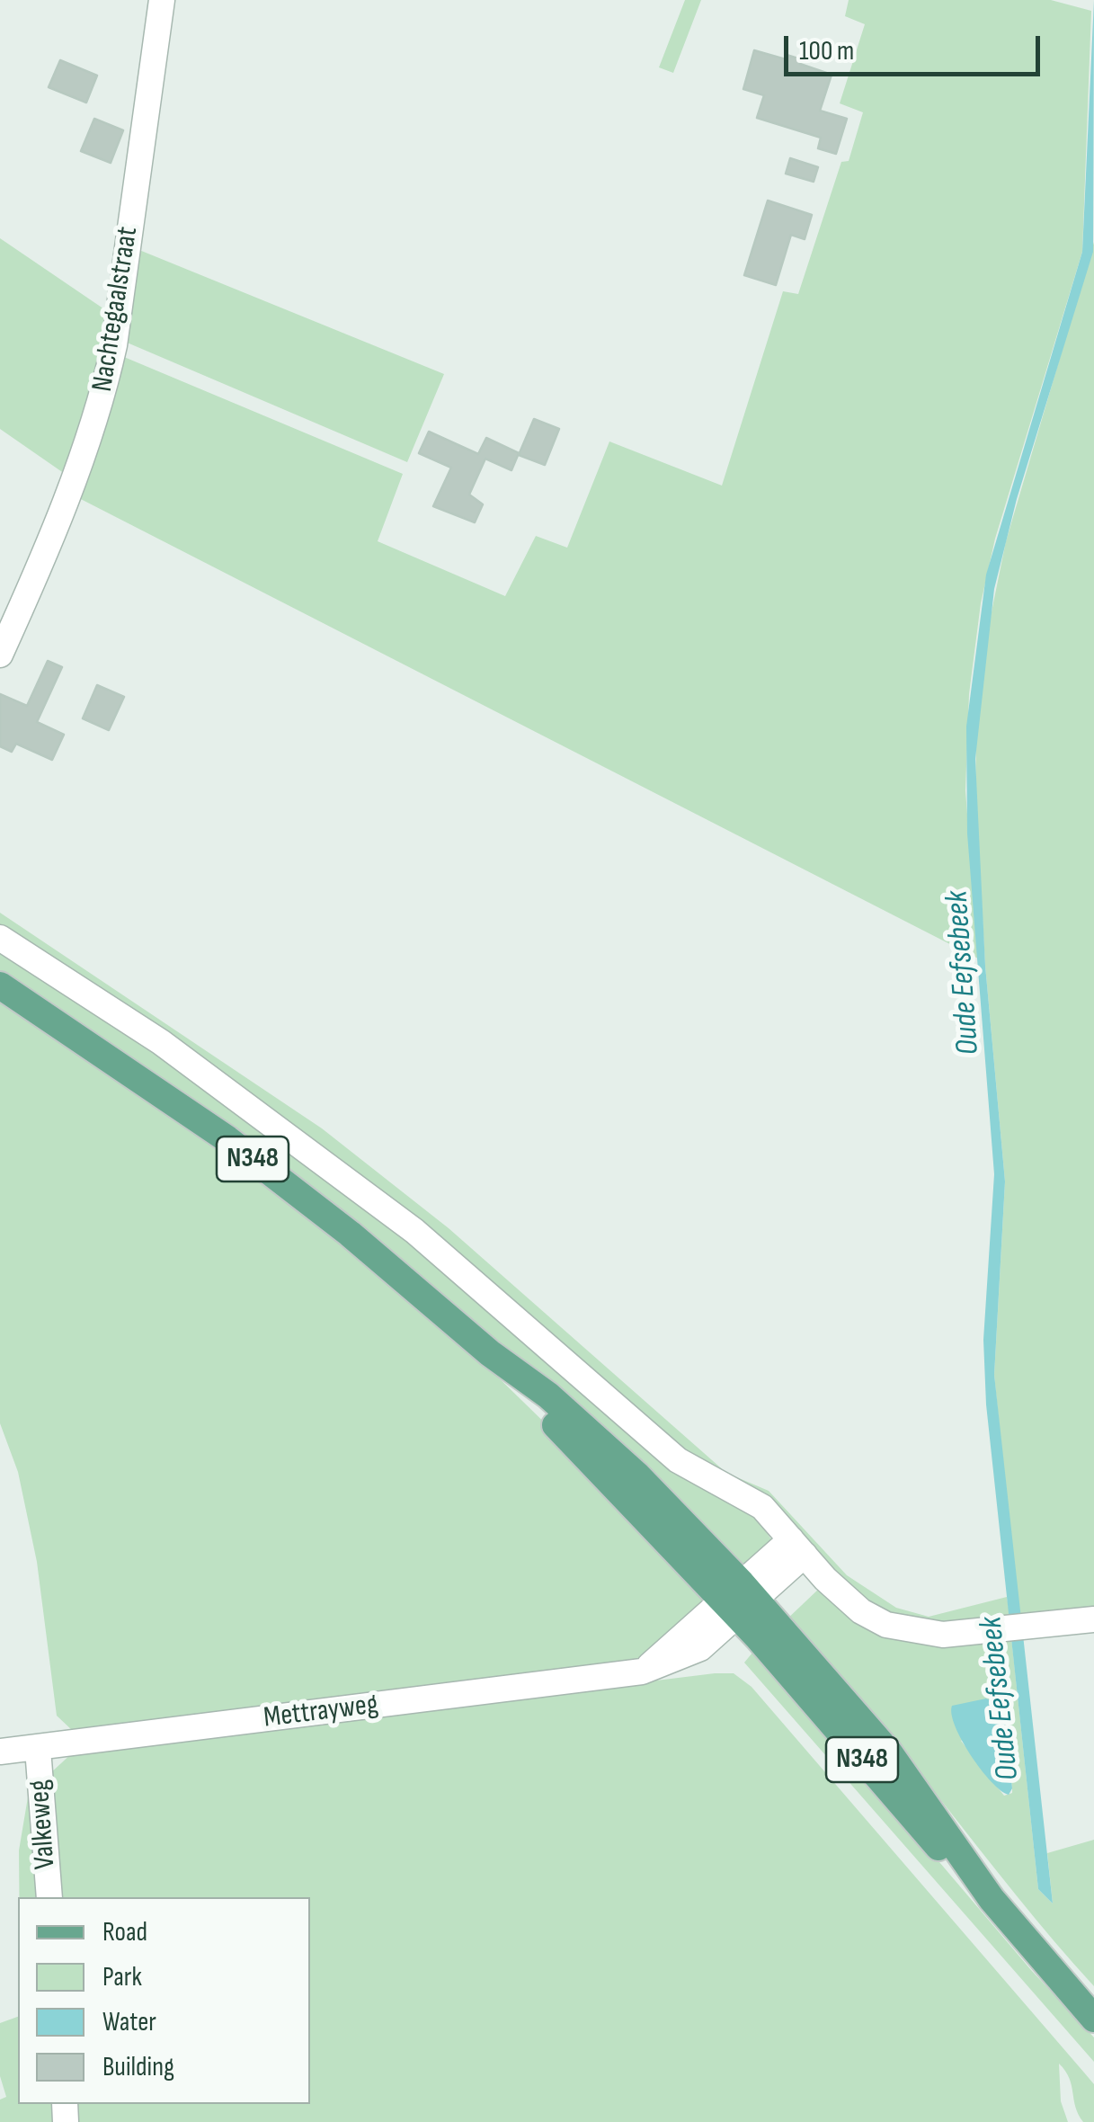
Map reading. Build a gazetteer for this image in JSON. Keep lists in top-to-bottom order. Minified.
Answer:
{"streets":{"main road":["N348"],"street":["Nachtegaalstraat","Mettrayweg","Valkeweg"]},"crossings":[["N348","Mettrayweg"],["Mettrayweg","Valkeweg"]],"water":["Oude Eefsebeek"],"legend":["Road","Park","Water","Building"],"scale_bar":"100 m"}
